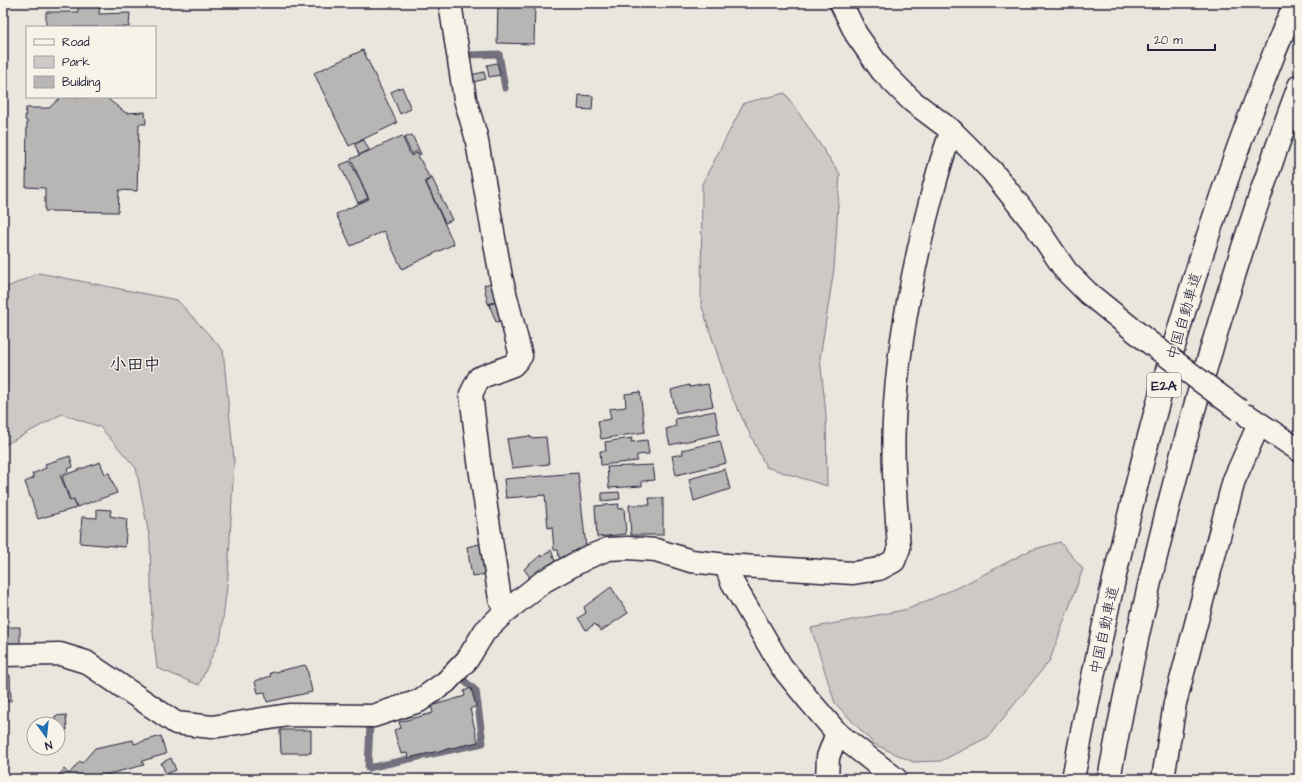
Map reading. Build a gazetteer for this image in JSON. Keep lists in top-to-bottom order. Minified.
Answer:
{"streets":{"main road":["中国自動車道","E2A"]},"districts":["小田中"],"legend":["Road","Park","Building"],"scale_bar":"20 m","north":"bottom"}
